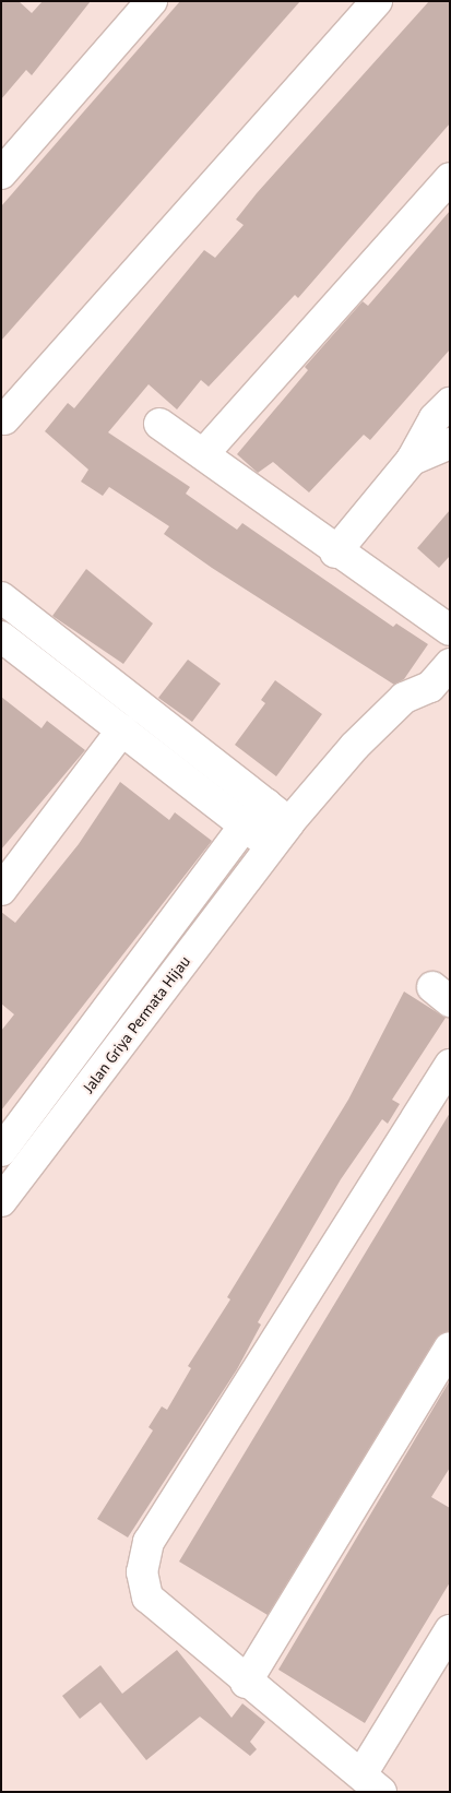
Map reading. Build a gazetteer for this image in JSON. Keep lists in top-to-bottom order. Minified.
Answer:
{"streets":{"street":["Jalan Griya Permata Hijau"]}}
